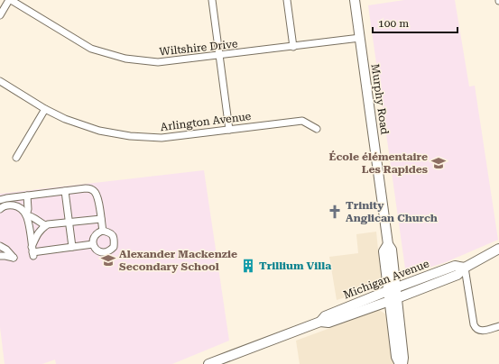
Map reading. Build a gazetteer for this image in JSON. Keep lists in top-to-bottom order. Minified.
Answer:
{"streets":{"main road":["Murphy Road","Michigan Avenue"],"street":["Wiltshire Drive","Arlington Avenue"]},"crossings":[["Wiltshire Drive","Murphy Road"],["Murphy Road","Michigan Avenue"]],"places":{"school or university":["École élémentaire Les Rapides","Alexander Mackenzie Secondary School"],"church":["Trinity Anglican Church"],"building":["Trillium Villa"]},"scale_bar":"100 m"}
